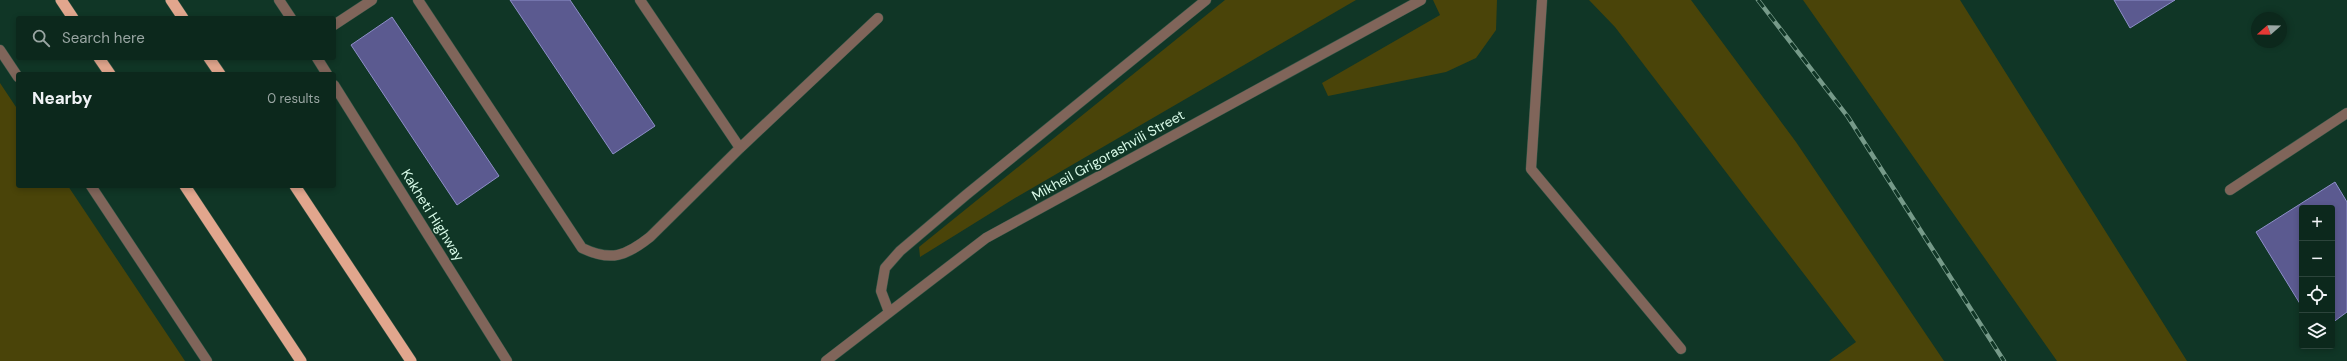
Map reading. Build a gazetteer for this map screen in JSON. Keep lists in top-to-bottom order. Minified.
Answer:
{"streets":{"street":["Mikheil Grigorashvili Street","Kakheti Highway"]},"north":"left","page":{"search":"Search here","heading":["Nearby","0 results"],"map_buttons":["+","−"]}}
